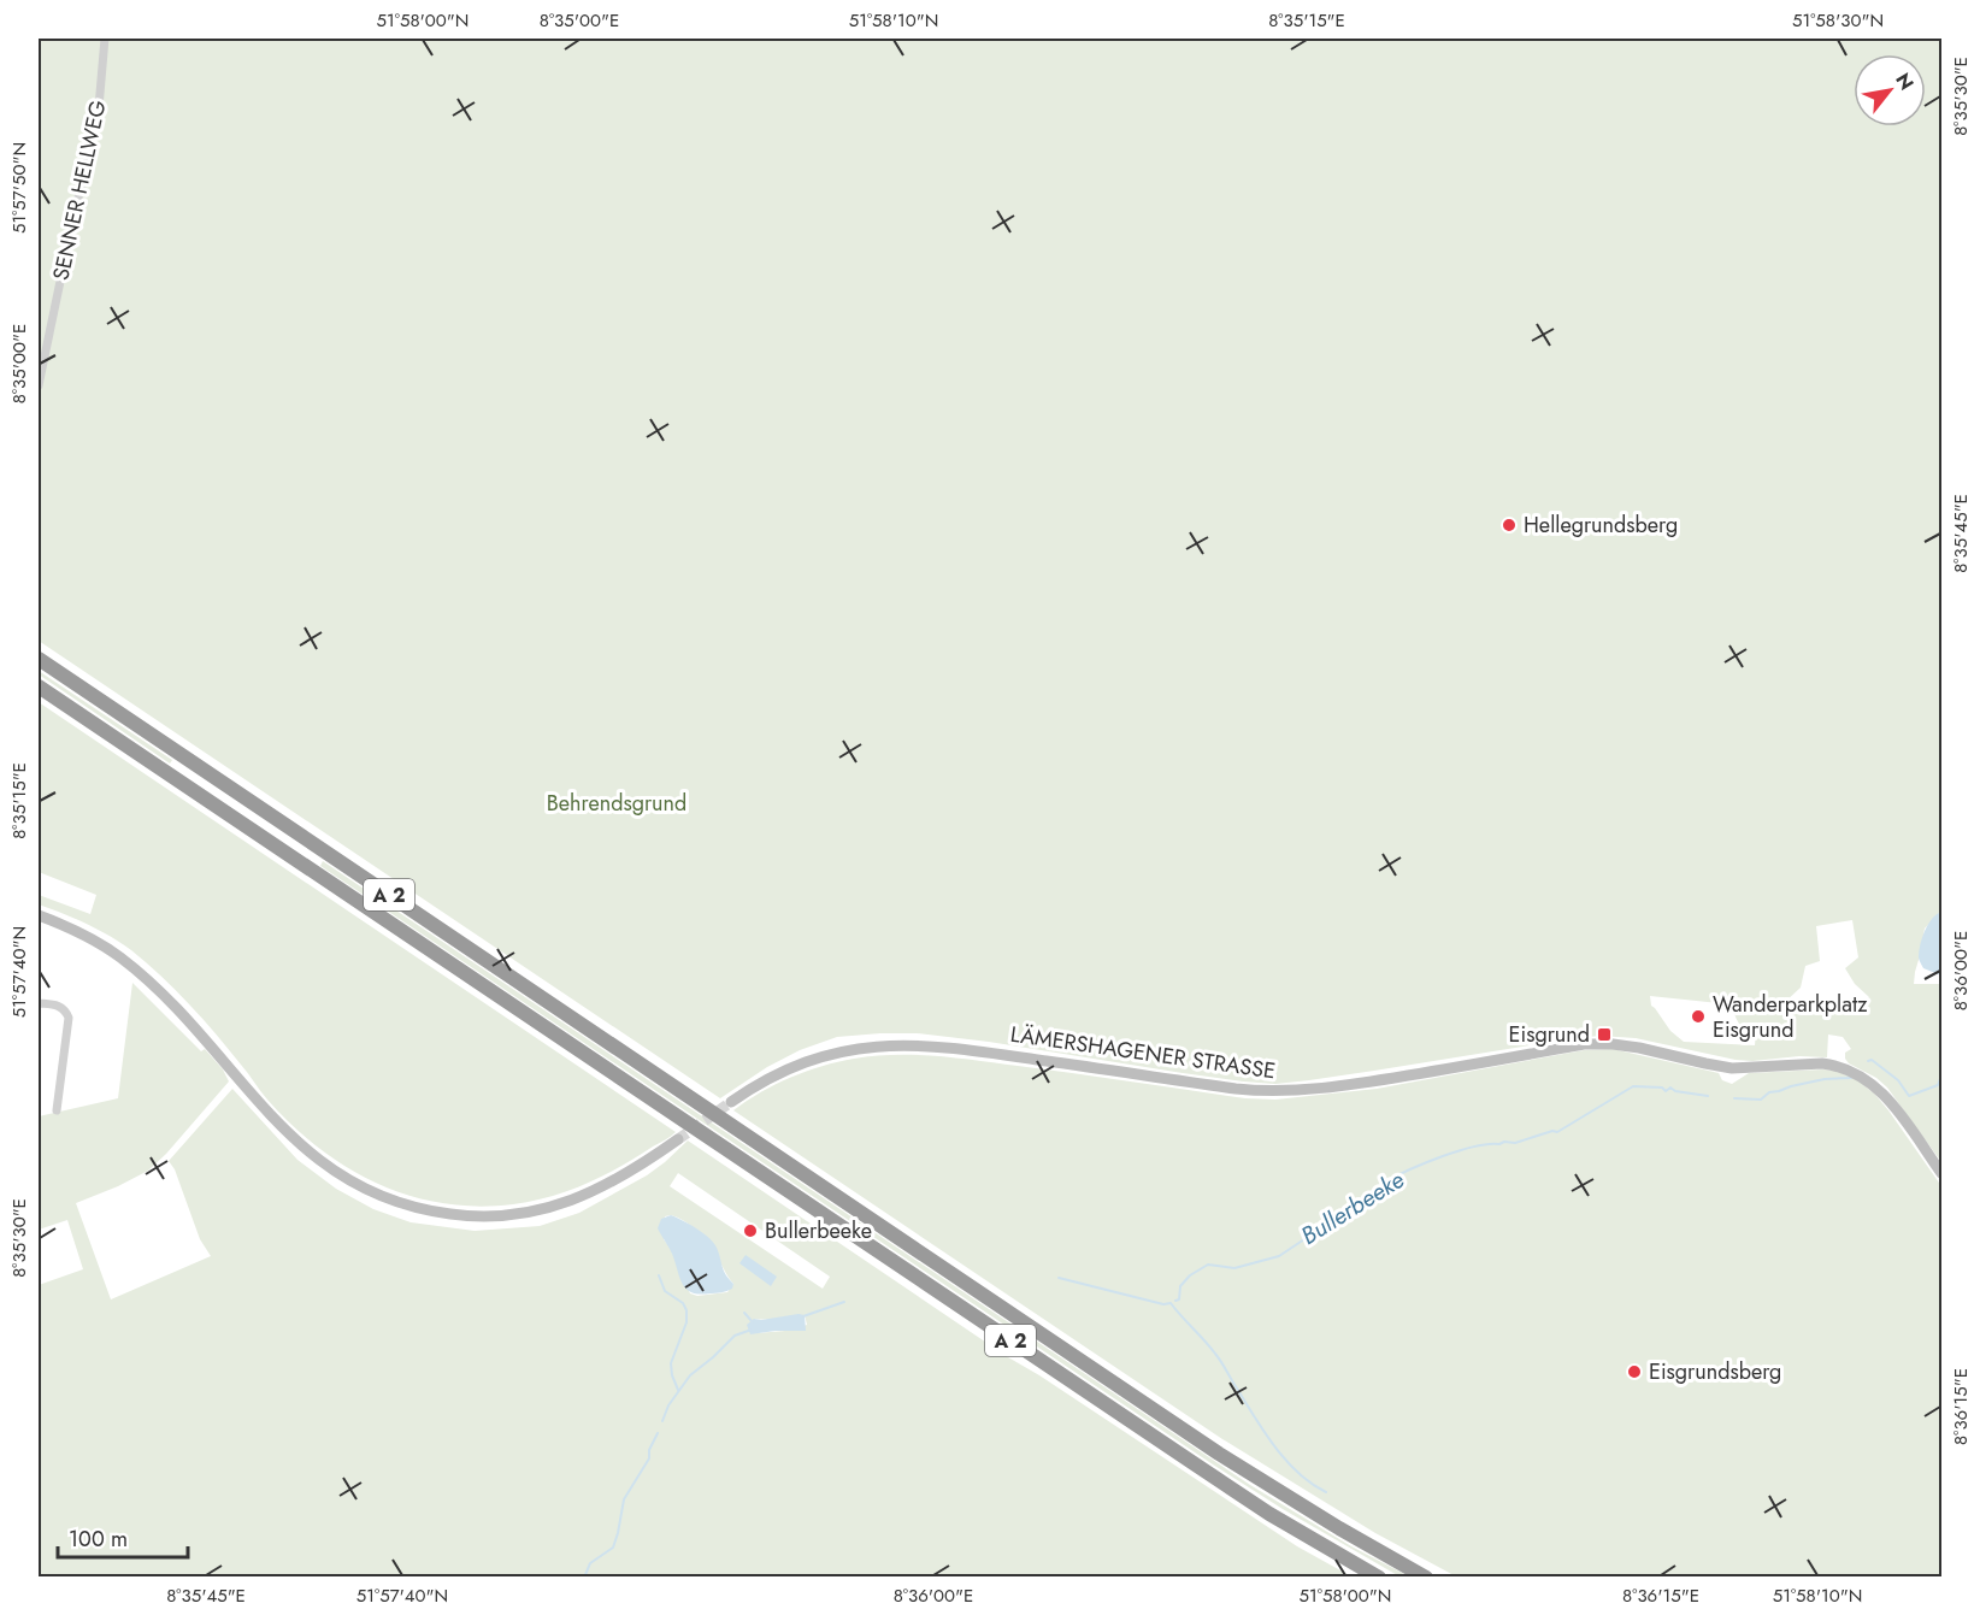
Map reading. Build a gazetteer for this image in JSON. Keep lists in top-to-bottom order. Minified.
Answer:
{"streets":{"highway":["A 2"],"main road":["LÄMERSHAGENER STRASSE"],"street":["SENNER HELLWEG"]},"water":["Bullerbeeke"],"parks":["Behrendsgrund"],"places":{"other":["Hellegrundsberg","Wanderparkplatz Eisgrund","Bullerbeeke","Eisgrundsberg"],"transit":["Eisgrund"]},"scale_bar":"100 m","north":"top right","coordinates":["51°58'00\"N","8°35'00\"E","51°58'10\"N","8°35'15\"E","51°58'30\"N","8°35'30\"E","51°57'50\"N","8°35'45\"E","8°36'00\"E","51°57'40\"N","8°36'15\"E"]}
